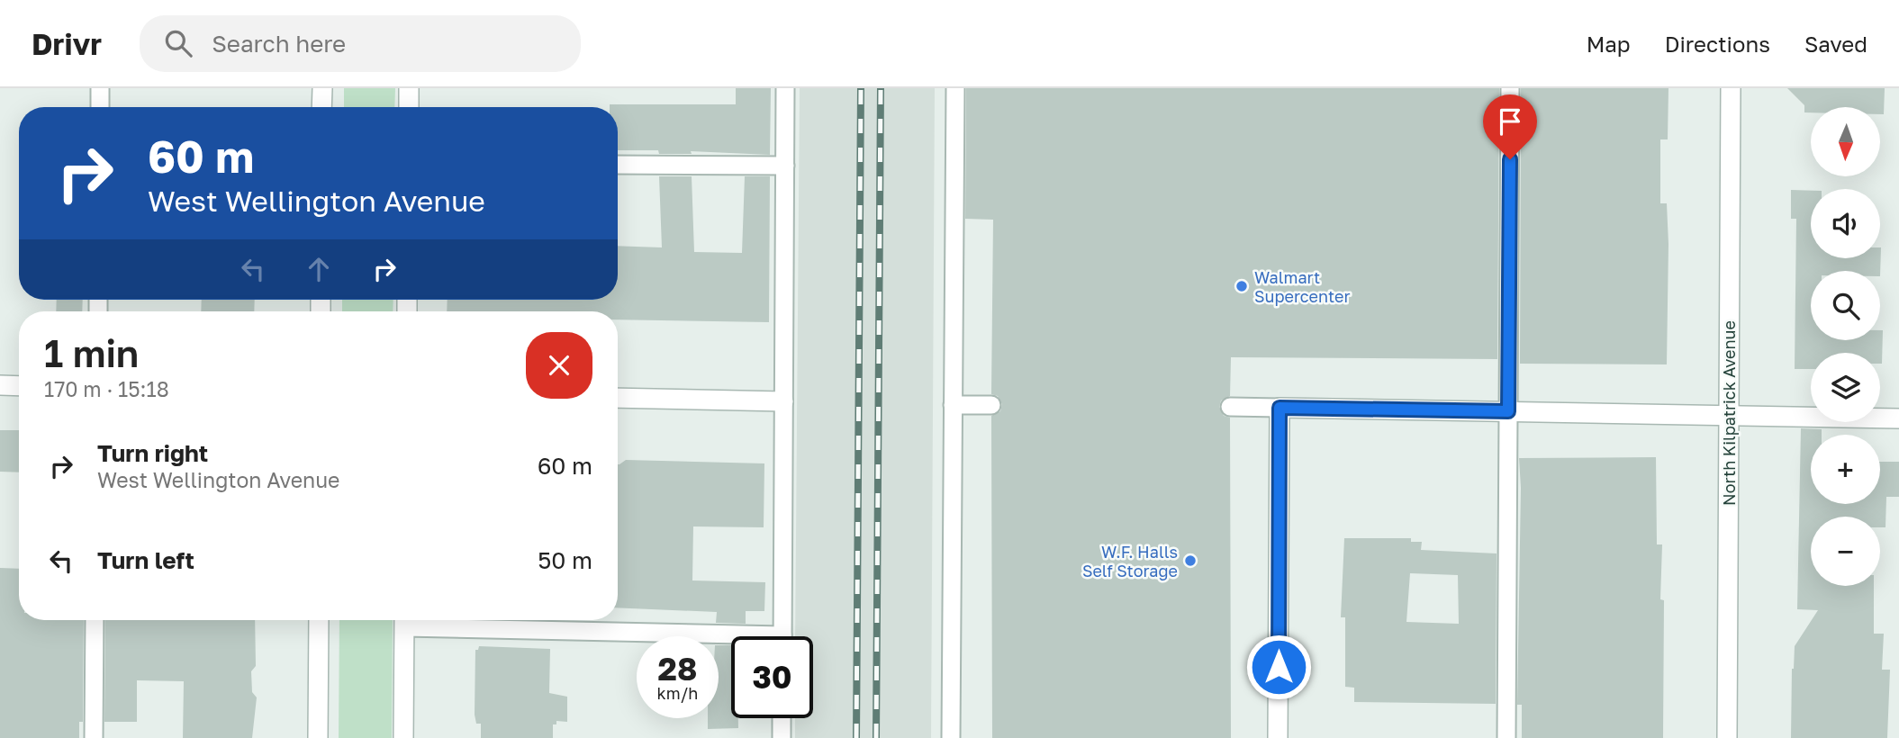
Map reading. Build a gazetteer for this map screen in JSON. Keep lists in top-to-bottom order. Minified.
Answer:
{"streets":{"street":["North Kilpatrick Avenue"]},"places":["Walmart Supercenter","W.F. Halls Self Storage"],"north":"bottom","page":{"header":"Drivr","search":"Search here","nav":["Map","Directions","Saved"],"map_buttons":["+","−"],"turn":["60 m","West Wellington Avenue"],"heading":["1 min","170 m · 15:18"],"list":[{"name":"Turn right","note":"West Wellington Avenue","value":"60 m"},{"name":"Turn left","value":"50 m"}],"speed":"28 km/h","limit":"30"}}
